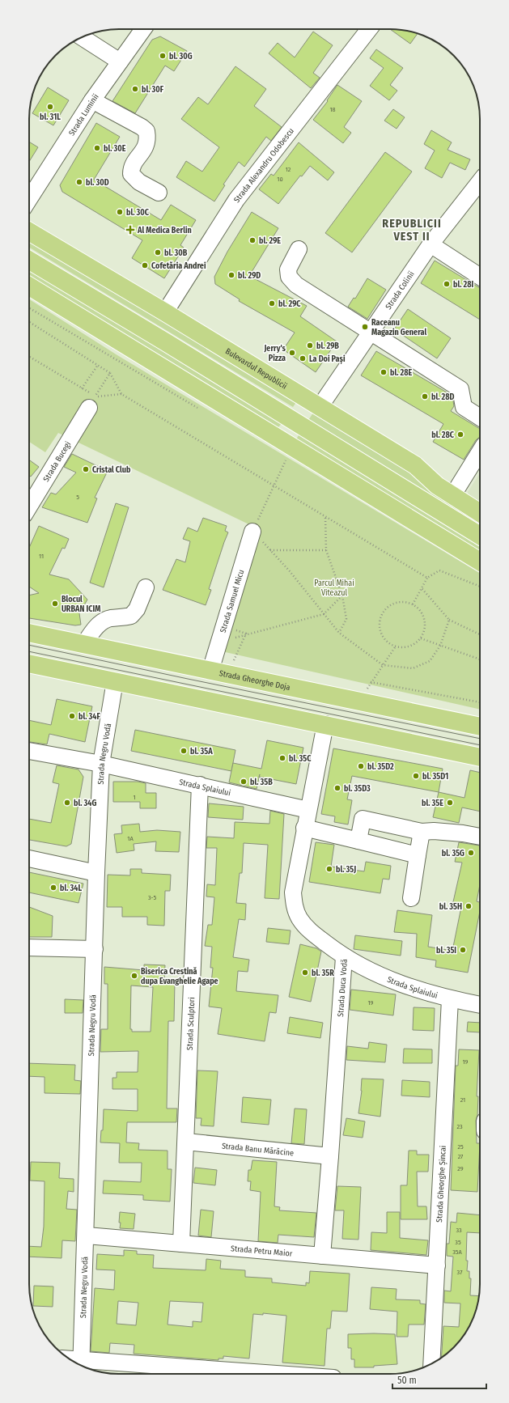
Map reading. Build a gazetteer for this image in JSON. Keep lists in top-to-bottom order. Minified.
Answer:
{"streets":{"main road":["Bulevardul Republicii","Strada Gheorghe Doja"],"street":["Strada Luminii","Strada Alexandru Odobescu","Strada Colinii","Strada Bucegi","Strada Samuel Micu","Strada Negru Vodă","Strada Splaiului","Strada Duca Vodă","Strada Sculptori","Strada Banu Mărăcine","Strada Gheorghe Șincai","Strada Petru Maior"]},"crossings":[["Strada Alexandru Odobescu","Bulevardul Republicii"],["Strada Colinii","Bulevardul Republicii"],["Strada Samuel Micu","Strada Gheorghe Doja"],["Strada Negru Vodă","Strada Splaiului"],["Strada Negru Vodă","Strada Petru Maior"],["Strada Splaiului","Strada Duca Vodă"],["Strada Splaiului","Strada Sculptori"],["Strada Splaiului","Strada Gheorghe Șincai"],["Strada Duca Vodă","Strada Banu Mărăcine"],["Strada Duca Vodă","Strada Petru Maior"],["Strada Sculptori","Strada Banu Mărăcine"],["Strada Sculptori","Strada Petru Maior"],["Strada Gheorghe Șincai","Strada Petru Maior"]],"districts":["REPUBLICII VEST II"],"parks":["Parcul Mihai Viteazul"],"places":{"other":["bl. 30G","bl. 30F","bl. 31L","bl. 30E","bl. 30D","bl. 30C","bl. 29E","bl. 30B","Cofetăria Andrei","bl. 29D","bl. 28I","bl. 29C","Raceanu Magazin General","bl. 29B","Jerry's Pizza","La Doi Pași","bl. 28E","bl. 28D","bl. 28C","Cristal Club","Blocul URBAN ICIM","bl. 34F","bl. 35A","bl. 35C","bl. 35D2","bl. 35D1","bl. 35B","bl. 35D3","bl. 34G","bl. 35E","bl. 35G","bl. 35J","bl. 34L","bl. 35H","bl. 35I","bl. 35R","Biserica Crestină dupa Evanghelie Agape"],"health":["Al Medica Berlin"]},"house_numbers":["18","12","10","5","11","1","1A","3-5","19","19","21","23","25","27","29","33","35","35A","37"],"scale_bar":"50 m"}
